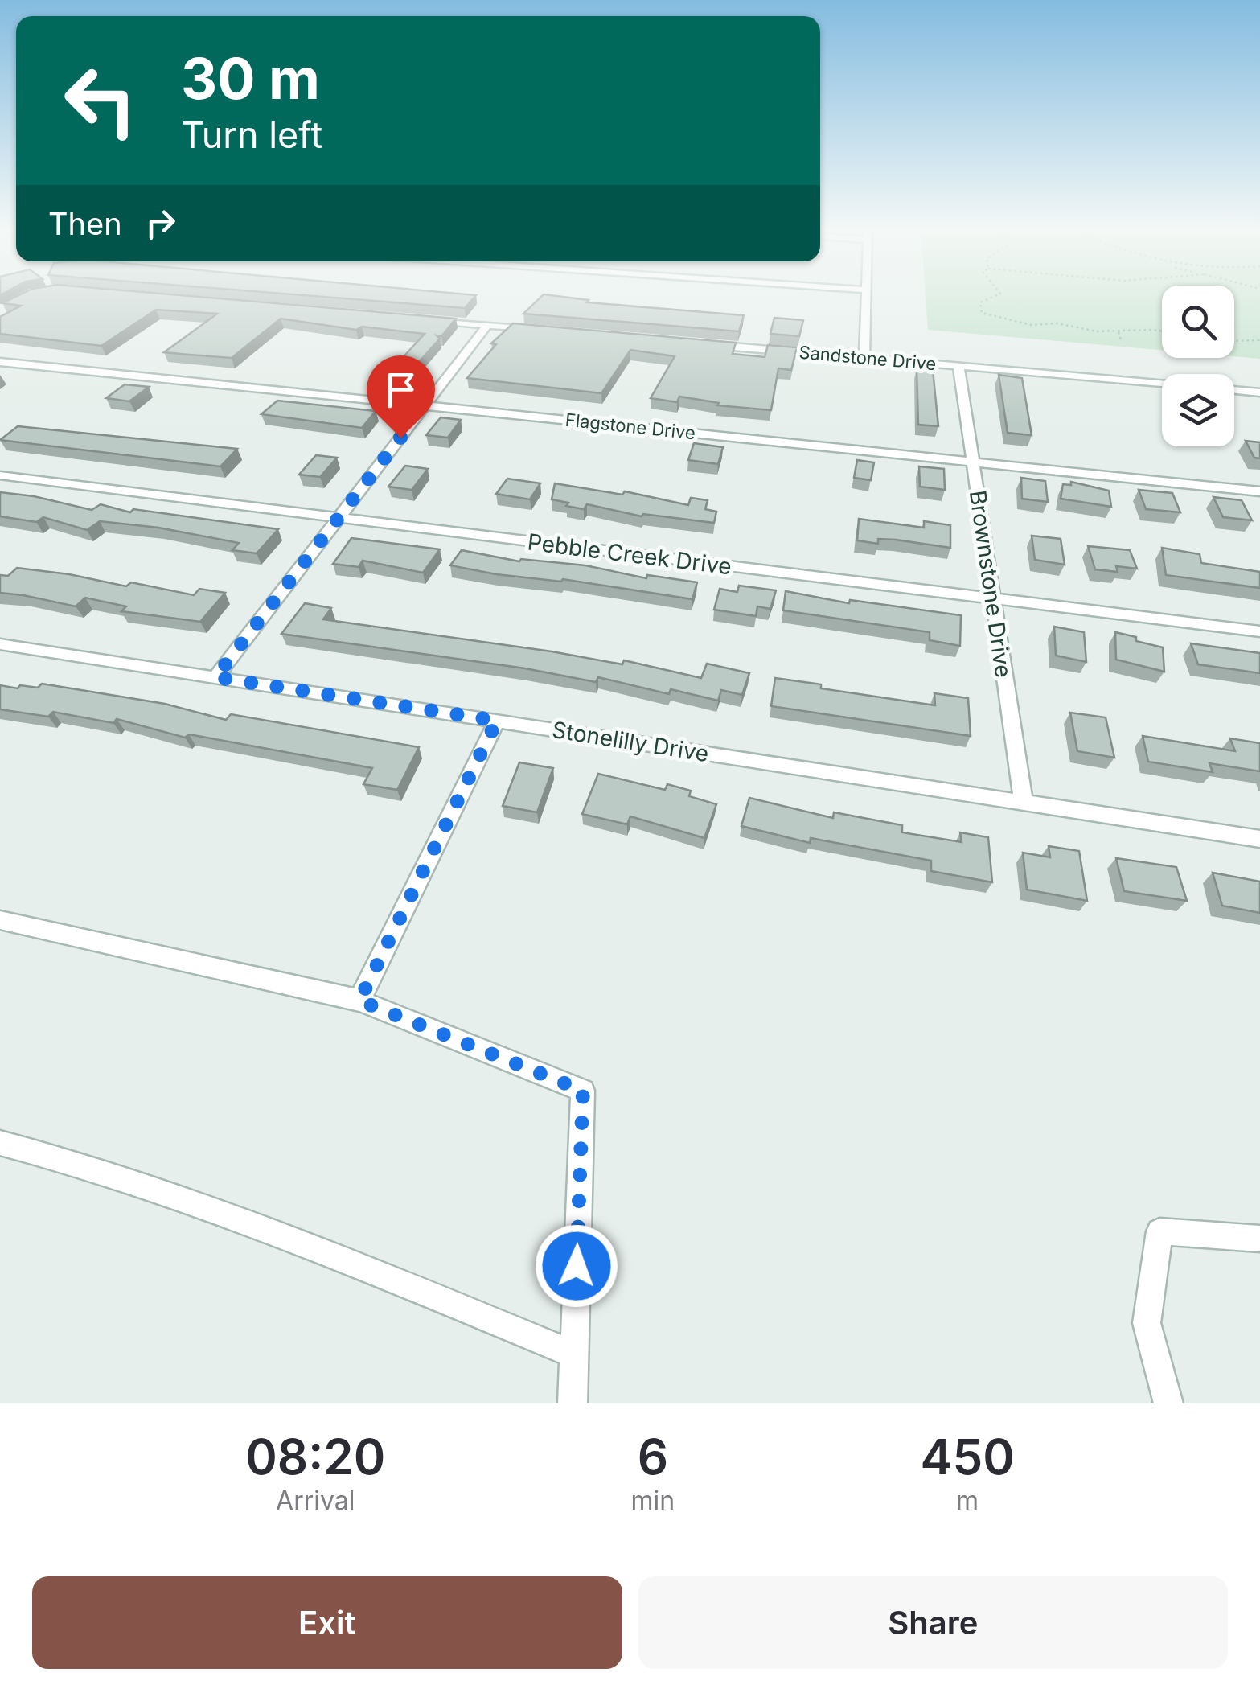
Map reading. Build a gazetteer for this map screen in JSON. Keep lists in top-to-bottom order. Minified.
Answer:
{"streets":{"street":["Sandstone Drive","Flagstone Drive","Pebble Creek Drive","Brownstone Drive","Stonelilly Drive"]},"crossings":[["Sandstone Drive","Brownstone Drive"],["Flagstone Drive","Brownstone Drive"],["Pebble Creek Drive","Brownstone Drive"],["Brownstone Drive","Stonelilly Drive"]],"page":{"turn":["30 m","Turn left"],"then":"Then","eta":["08:20","Arrival","6","min","450","m"],"buttons":["Exit","Share"]}}
